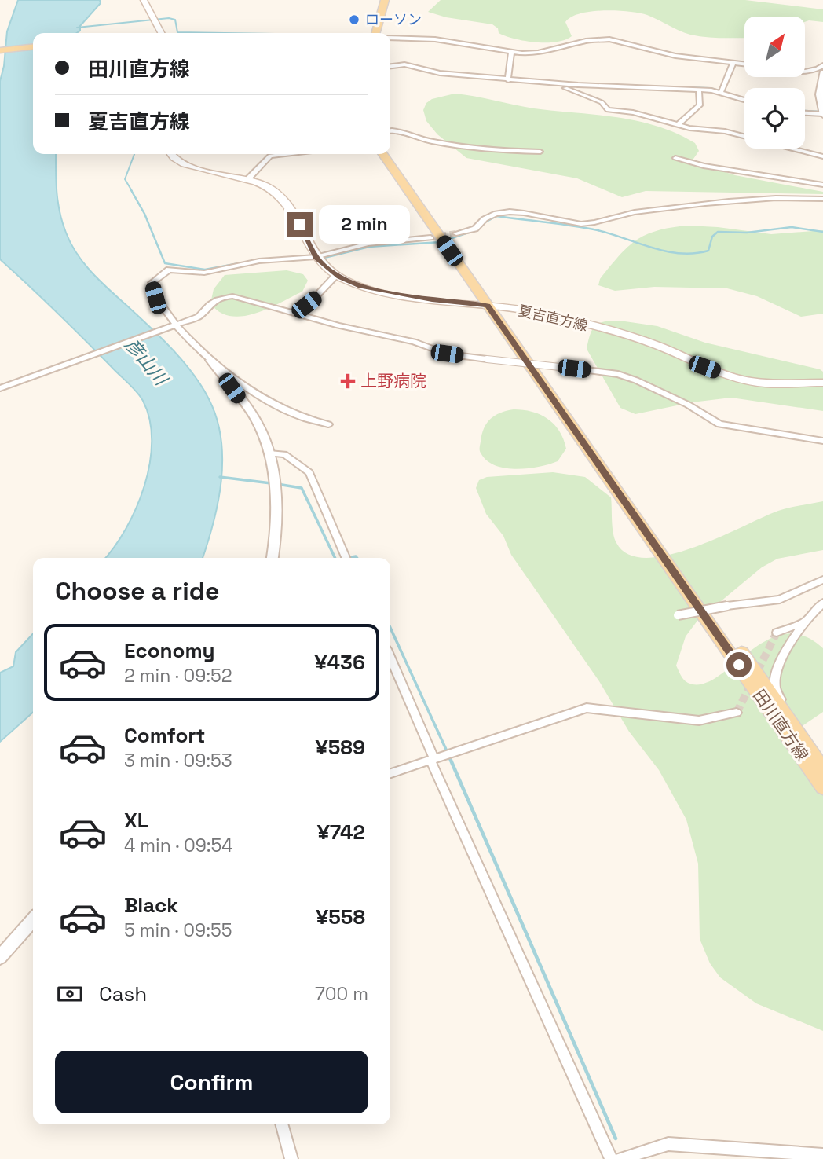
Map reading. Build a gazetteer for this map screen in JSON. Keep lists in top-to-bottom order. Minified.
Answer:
{"streets":{"main road":["夏吉直方線","田川直方線"]},"crossings":[["夏吉直方線","田川直方線"]],"water":["彦山川"],"places":{"other":["ローソン"],"health":["上野病院"]},"north":"top right","page":{"banner":["田川直方線","夏吉直方線"],"bubble":"2 min","heading":"Choose a ride","list":[{"name":"Economy","note":"2 min · 09:52","value":"¥436"},{"name":"Comfort","note":"3 min · 09:53","value":"¥589"},{"name":"XL","note":"4 min · 09:54","value":"¥742"},{"name":"Black","note":"5 min · 09:55","value":"¥558"}],"pay":["Cash","700 m"],"buttons":"Confirm"}}
